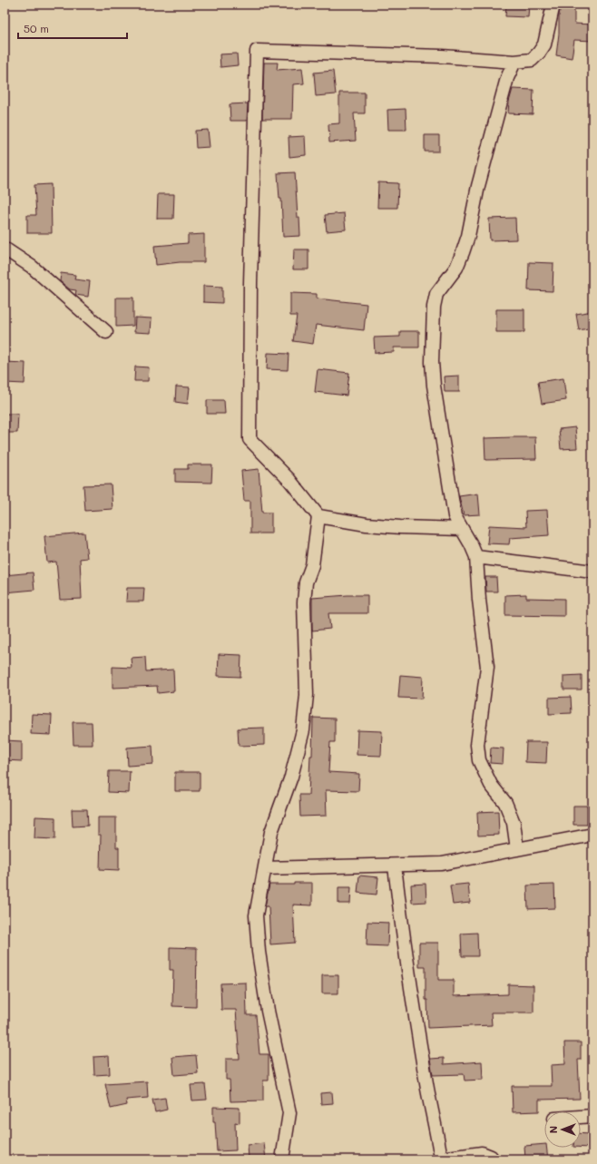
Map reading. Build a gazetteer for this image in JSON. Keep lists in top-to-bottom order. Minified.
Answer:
{"scale_bar":"50 m","north":"left"}
